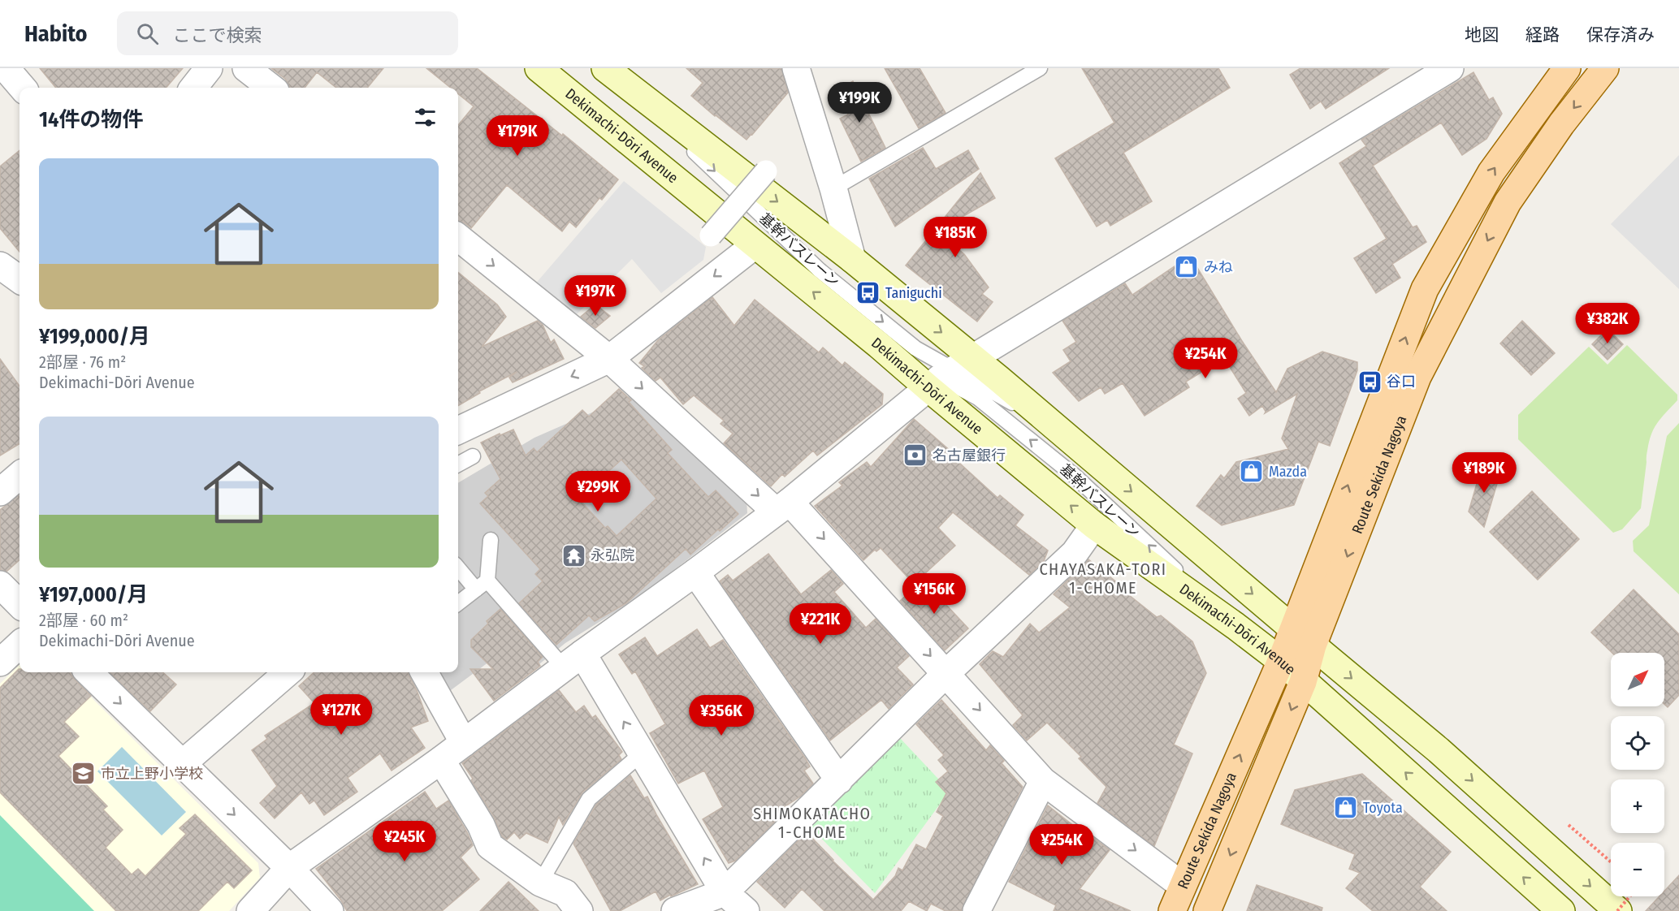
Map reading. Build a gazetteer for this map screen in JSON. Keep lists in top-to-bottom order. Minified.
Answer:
{"streets":{"main road":["Dekimachi-Dōri Avenue","Route Sekida Nagoya"],"lane":["基幹バスレーン"]},"crossings":[["Dekimachi-Dōri Avenue","基幹バスレーン"],["Dekimachi-Dōri Avenue","Route Sekida Nagoya"]],"districts":["CHAYASAKA-TORI 1-CHOME","SHIMOKATACHO 1-CHOME"],"places":{"shop":["みね","Mazda","Toyota"],"bus stop":["Taniguchi","谷口"],"bank":["名古屋銀行"],"temple":["永弘院"],"school or university":["市立上野小学校"]},"north":"top right","page":{"header":"Habito","search":"ここで検索","nav":["地図","経路","保存済み"],"price":["¥199K","¥179K","¥185K","¥197K","¥382K","¥254K","¥189K","¥299K","¥156K","¥221K","¥127K","¥356K","¥245K","¥254K"],"heading":"14件の物件","list":[{"name":"¥199,000/月","note":"2部屋 · 76 m² · Dekimachi-Dōri Avenue"},{"name":"¥197,000/月","note":"2部屋 · 60 m² · Dekimachi-Dōri Avenue"}],"map_buttons":["+","−"]}}
